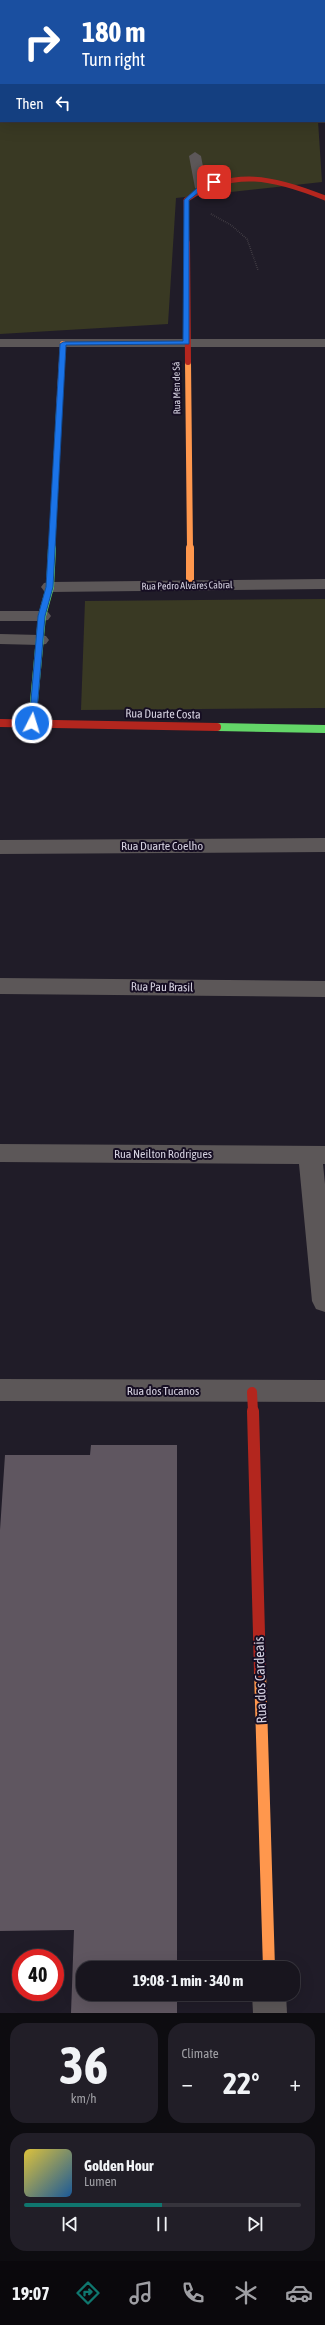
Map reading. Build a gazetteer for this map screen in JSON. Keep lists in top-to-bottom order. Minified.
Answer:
{"streets":{"street":["Rua Men de Sá","Rua Pedro Alváres Cabral","Rua Duarte Costa","Rua Duarte Coelho","Rua Pau Brasil","Rua Neilton Rodrigues","Rua dos Tucanos","Rua dos Cardeais"]},"crossings":[["Rua Men de Sá","Rua Pedro Alváres Cabral"],["Rua dos Tucanos","Rua dos Cardeais"]],"page":{"turn":["180 m","Turn right"],"then":"Then","limit":"40","trip":"19:08 · 1 min · 340 m","tile":[["36","km/h"],"Climate"],"heat":["−","22°","+"],"song":["Golden Hour","Lumen"],"tabs":"19:07"}}
